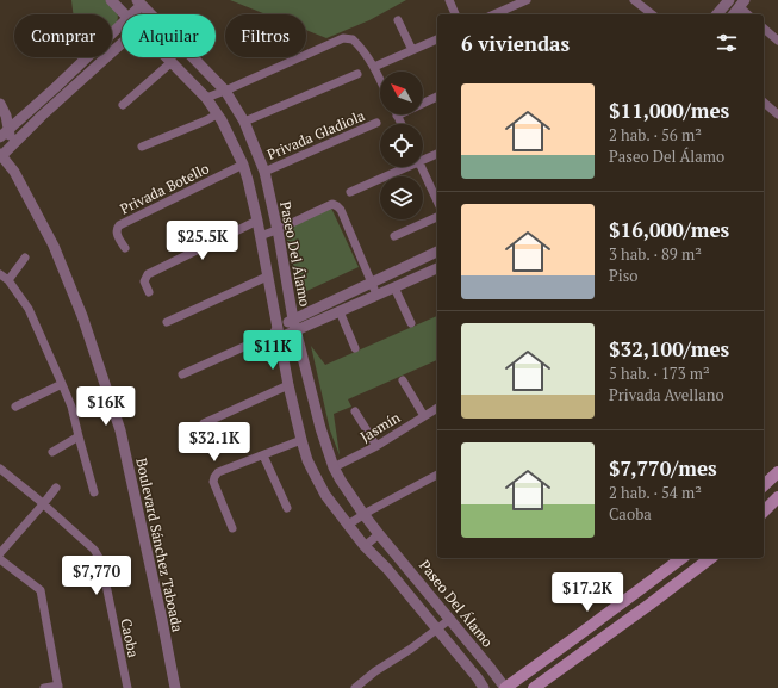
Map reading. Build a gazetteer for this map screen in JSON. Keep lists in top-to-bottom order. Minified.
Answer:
{"streets":{"street":["Privada Gladiola","Privada Botello","Paseo Del Álamo","Jasmín","Boulevard Sánchez Taboada","Caoba"]},"crossings":[["Privada Gladiola","Paseo Del Álamo"],["Paseo Del Álamo","Jasmín"]],"north":"top left","page":{"chip":["Comprar","Alquilar","Filtros"],"heading":"6 viviendas","list":[{"name":"$11,000/mes","note":"2 hab. · 56 m² · Paseo Del Álamo"},{"name":"$16,000/mes","note":"3 hab. · 89 m² · Piso"},{"name":"$32,100/mes","note":"5 hab. · 173 m² · Privada Avellano"},{"name":"$7,770/mes","note":"2 hab. · 54 m² · Caoba"}],"price":["$25.5K","$11K","$16K","$32.1K","$7,770","$17.2K"]}}
